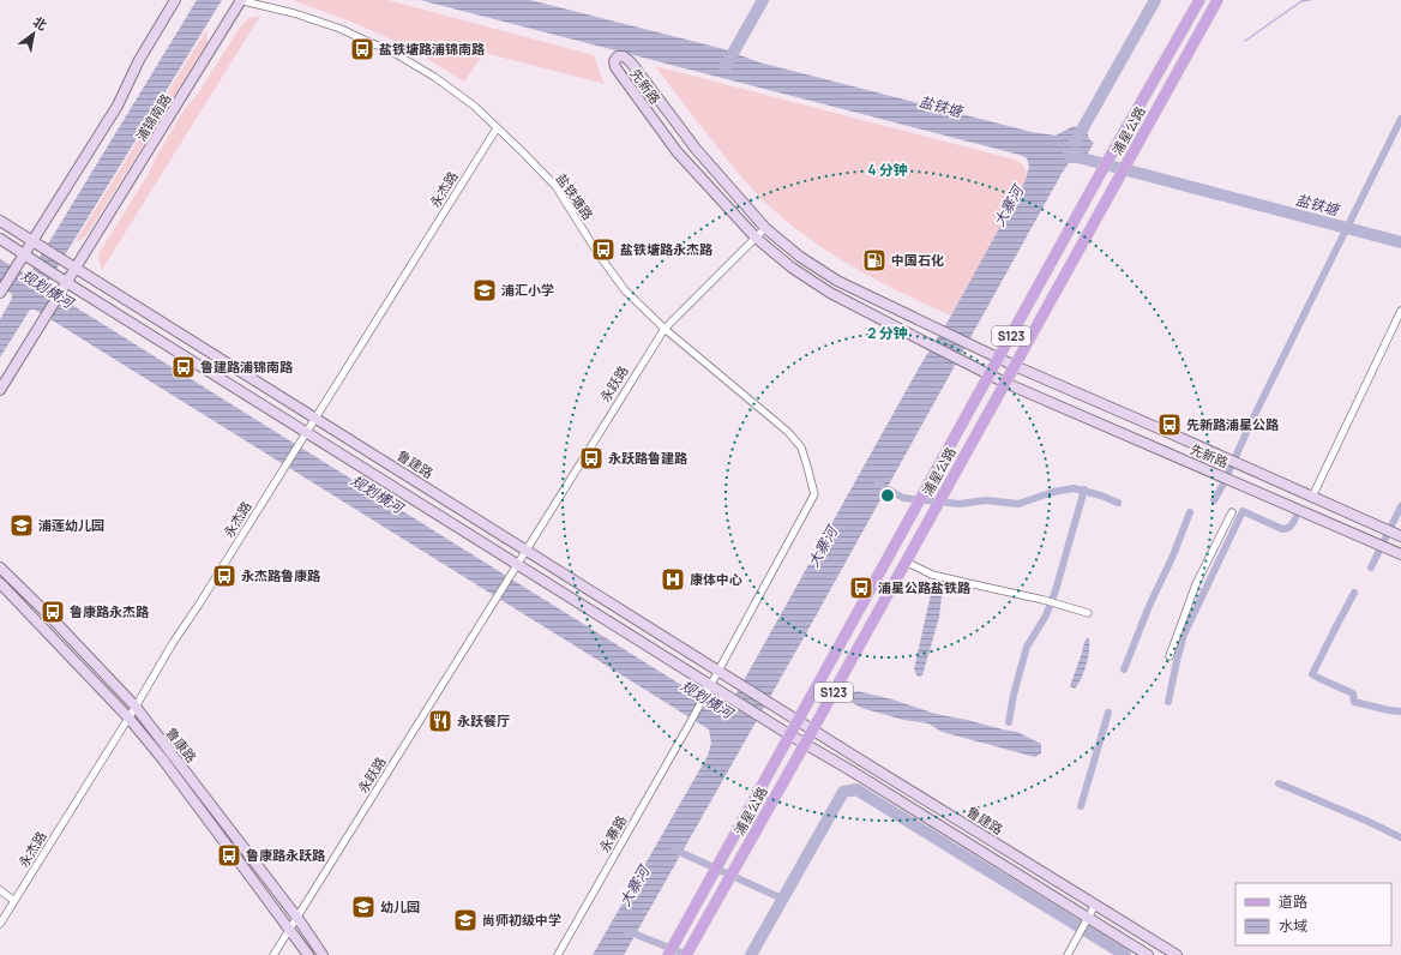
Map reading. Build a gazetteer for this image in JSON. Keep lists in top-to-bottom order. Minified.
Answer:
{"streets":{"main road":["浦星公路","S123"],"street":["先新路","浦锦南路","永杰路","盐铁塘路","永跃路","鲁建路","鲁康路","永寨路"]},"crossings":[["先新路","浦星公路"],["先新路","永跃路"],["浦锦南路","盐铁塘路"],["浦锦南路","鲁建路"],["浦星公路","鲁建路"],["永杰路","盐铁塘路"],["永杰路","鲁建路"],["永杰路","鲁康路"],["盐铁塘路","永跃路"],["盐铁塘路","鲁建路"],["永跃路","鲁建路"],["永跃路","鲁康路"]],"water":["盐铁塘","大寨河","规划横河"],"places":{"bus stop":["盐铁塘路浦锦南路","盐铁塘路永杰路","鲁建路浦锦南路","先新路浦星公路","永跃路鲁建路","永杰路鲁康路","浦星公路盐铁路","鲁康路永杰路","鲁康路永跃路"],"fuel station":["中国石化"],"school or university":["浦汇小学","浦莲幼儿园","幼儿园","尚师初级中学"],"hospital":["康体中心"],"restaurant":["永跃餐厅"]},"legend":["道路","水域"],"north":"top right","rings":["4 分钟","2 分钟"]}
